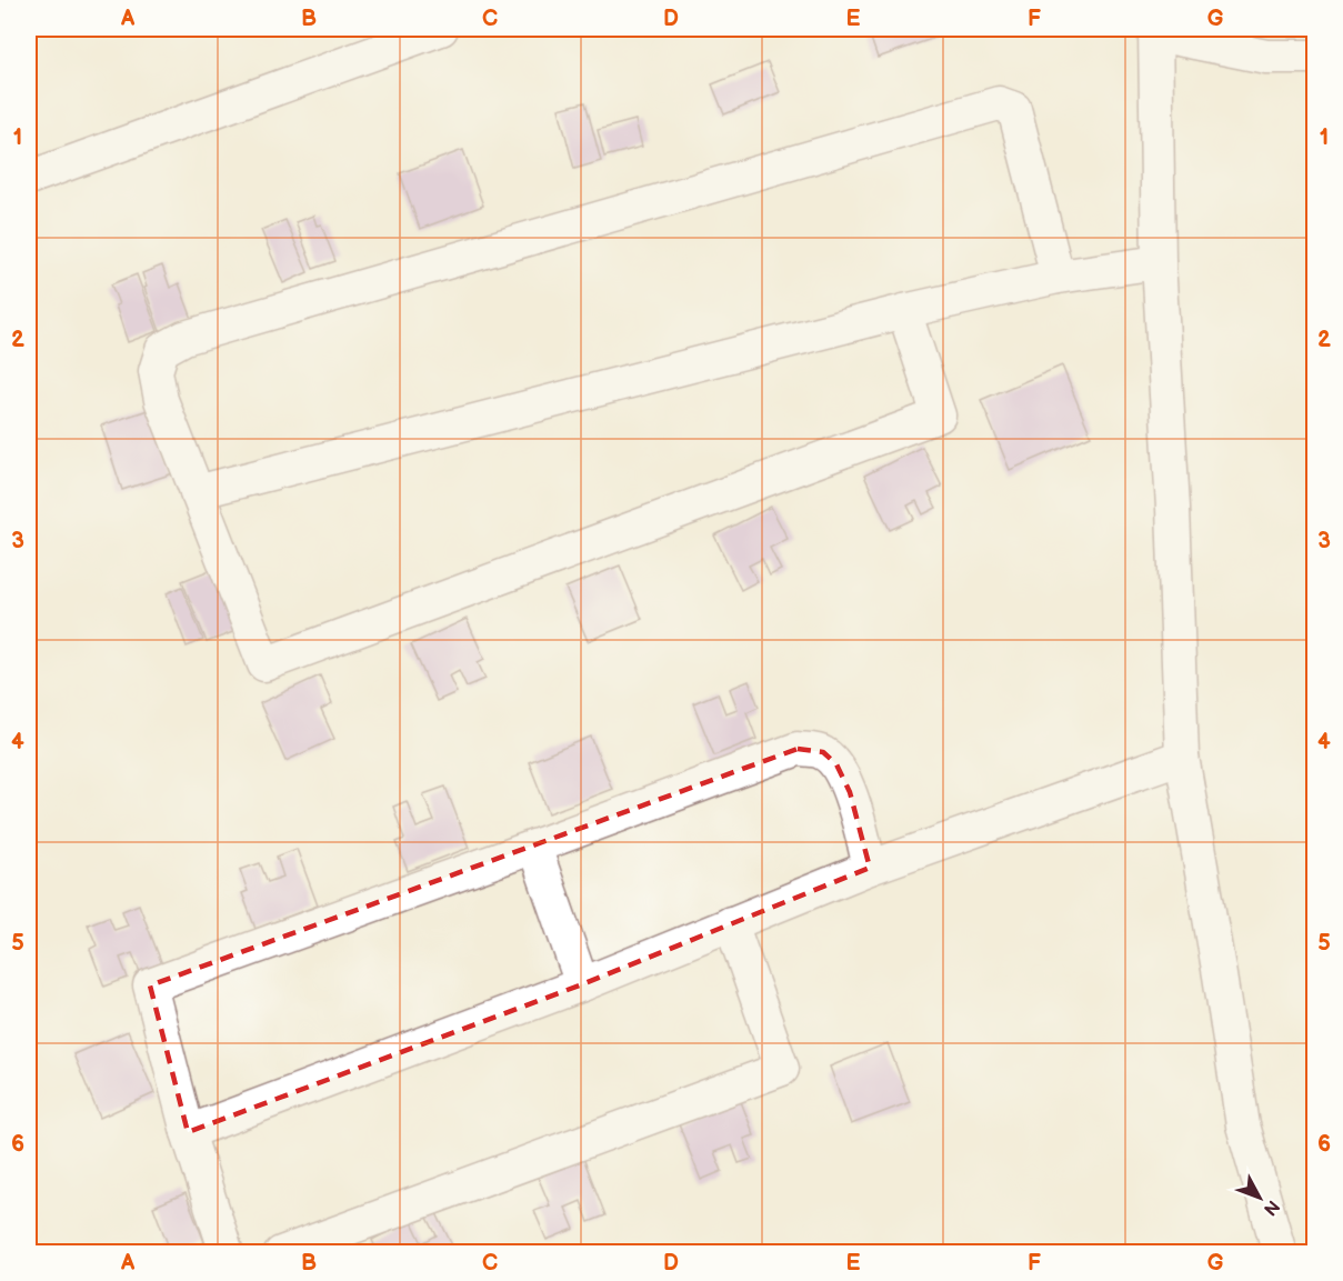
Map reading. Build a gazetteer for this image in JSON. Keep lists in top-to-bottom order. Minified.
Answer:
{"north":"bottom right","grid":{"columns":["A","B","C","D","E","F","G"],"rows":["1","2","3","4","5","6"]}}
